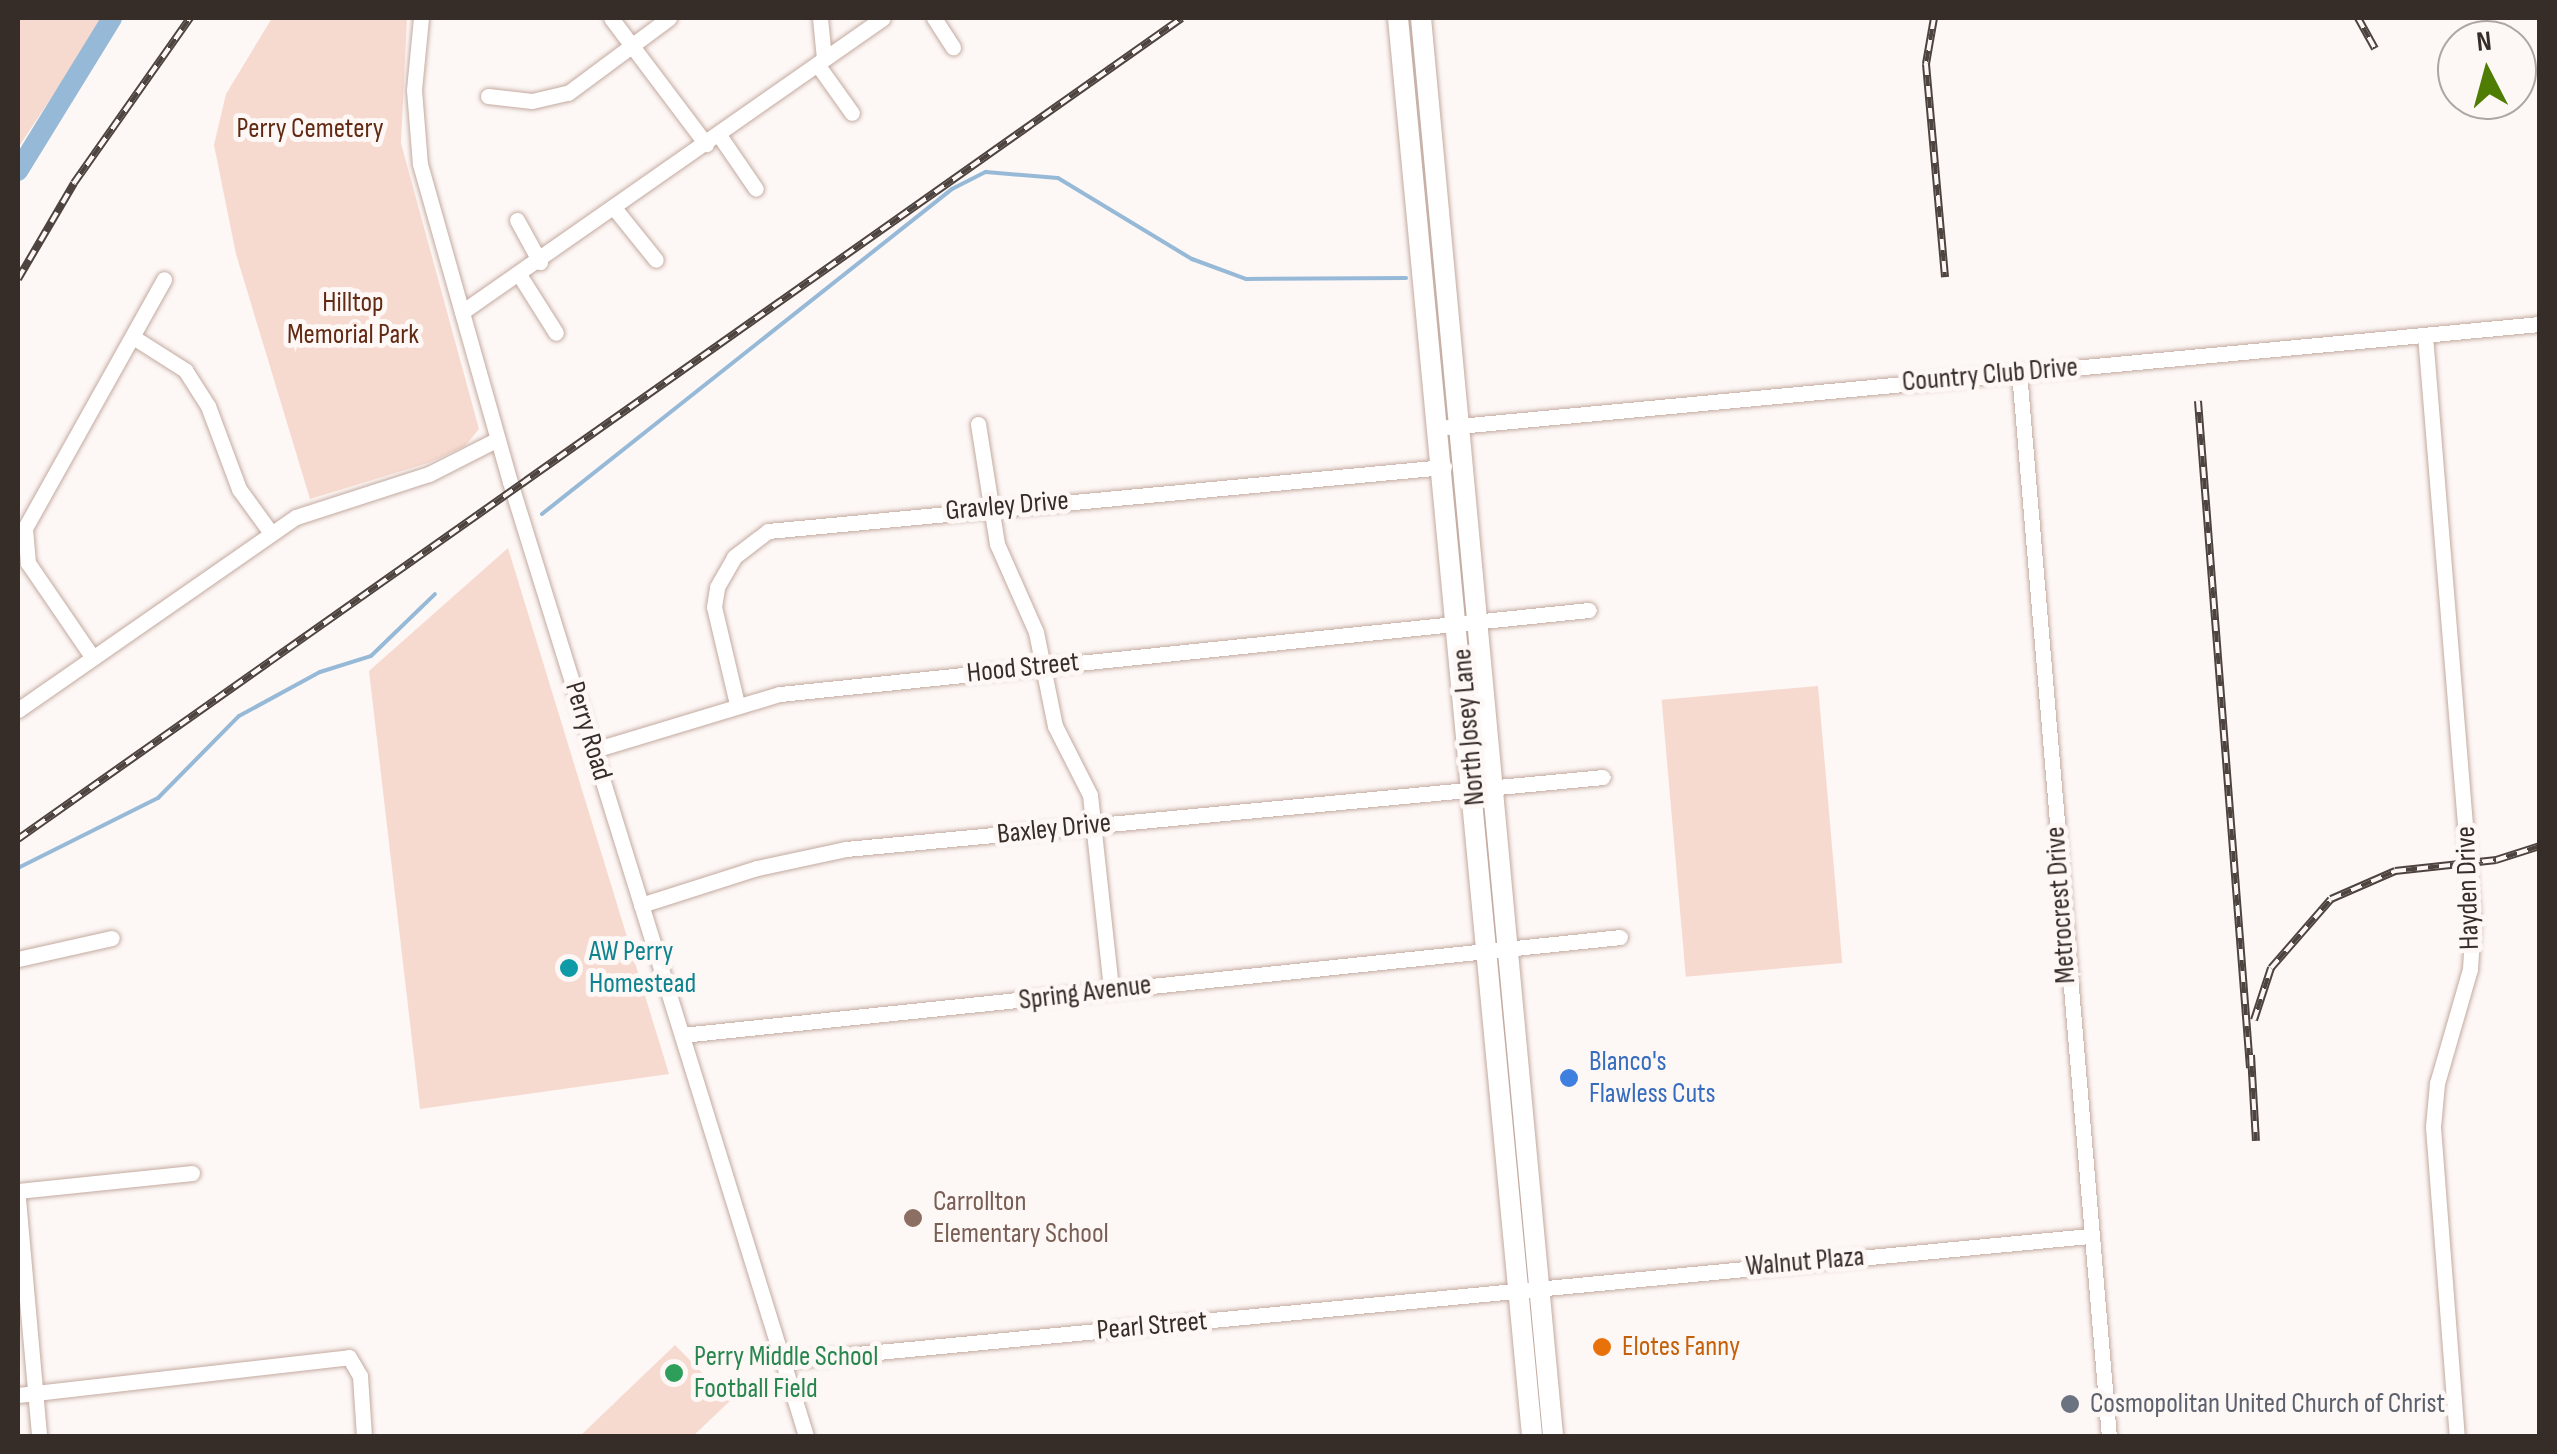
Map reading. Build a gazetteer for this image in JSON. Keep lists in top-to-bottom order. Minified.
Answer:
{"streets":{"main road":["North Josey Lane"],"street":["Country Club Drive","Gravley Drive","Hood Street","Perry Road","Baxley Drive","Hayden Drive","Metrocrest Drive","Spring Avenue","Walnut Plaza","Pearl Street"]},"crossings":[["Country Club Drive","North Josey Lane"],["Country Club Drive","Hayden Drive"],["Country Club Drive","Metrocrest Drive"],["Gravley Drive","Hood Street"],["Gravley Drive","North Josey Lane"],["Hood Street","North Josey Lane"],["Hood Street","Perry Road"],["North Josey Lane","Baxley Drive"],["North Josey Lane","Spring Avenue"],["North Josey Lane","Walnut Plaza"],["North Josey Lane","Pearl Street"],["Perry Road","Baxley Drive"],["Perry Road","Spring Avenue"],["Perry Road","Pearl Street"],["Metrocrest Drive","Walnut Plaza"],["Walnut Plaza","Pearl Street"]],"parks":["Perry Cemetery","Hilltop Memorial Park"],"places":["AW Perry Homestead","Blanco's Flawless Cuts","Carrollton Elementary School","Elotes Fanny","Perry Middle School Football Field","Cosmopolitan United Church of Christ"],"north":"top"}
